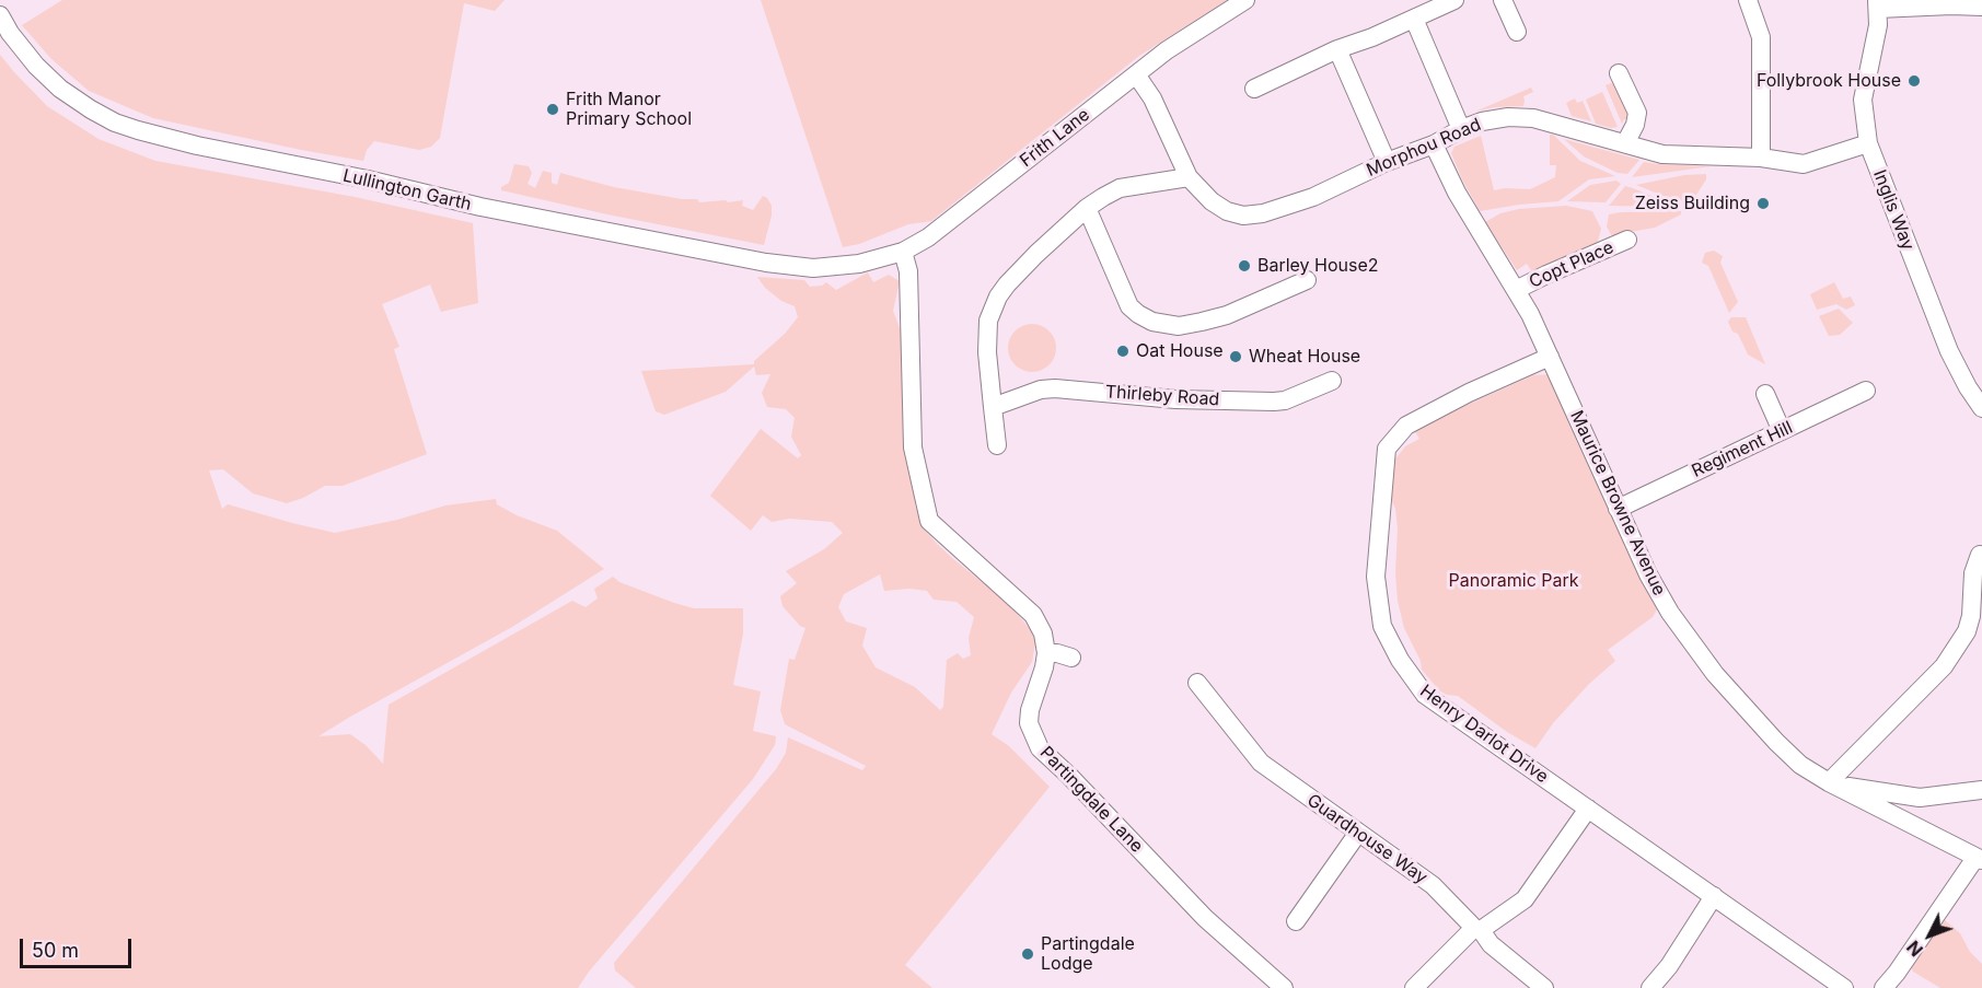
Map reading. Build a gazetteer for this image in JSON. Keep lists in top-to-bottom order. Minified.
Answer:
{"streets":{"street":["Frith Lane","Morphou Road","Lullington Garth","Inglis Way","Copt Place","Thirleby Road","Regiment Hill","Maurice Browne Avenue","Henry Darlot Drive","Partingdale Lane","Guardhouse Way"]},"crossings":[["Frith Lane","Morphou Road"],["Frith Lane","Lullington Garth"],["Frith Lane","Partingdale Lane"],["Morphou Road","Inglis Way"],["Morphou Road","Maurice Browne Avenue"],["Copt Place","Maurice Browne Avenue"],["Regiment Hill","Maurice Browne Avenue"],["Maurice Browne Avenue","Henry Darlot Drive"]],"parks":["Panoramic Park"],"places":["Follybrook House","Frith Manor Primary School","Zeiss Building","Barley House2","Oat House","Wheat House","Partingdale Lodge"],"scale_bar":"50 m","north":"bottom left"}
